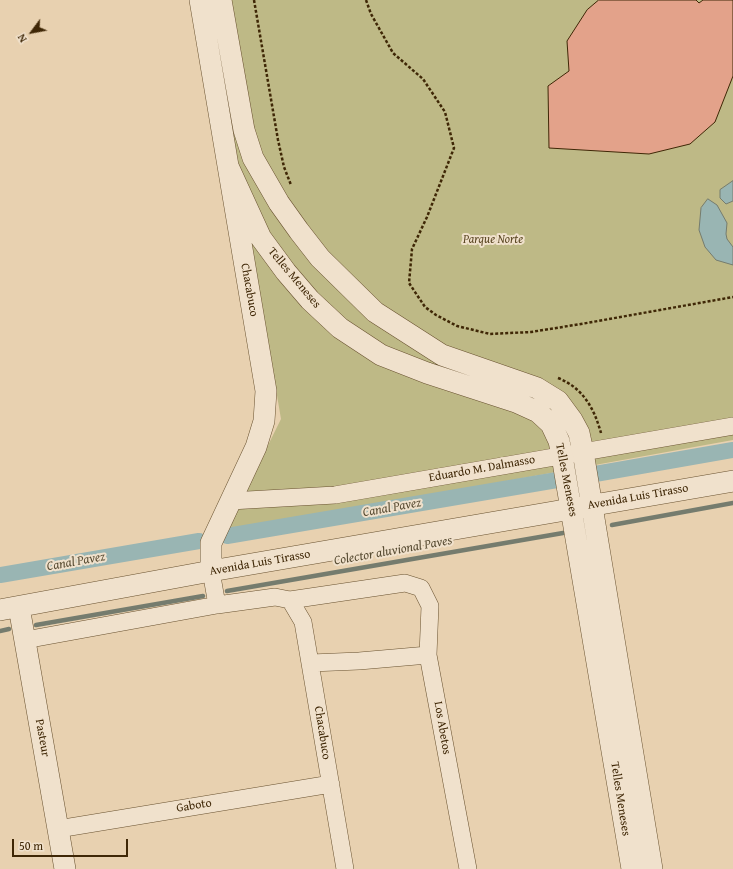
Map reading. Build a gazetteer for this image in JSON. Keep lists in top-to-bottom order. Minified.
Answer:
{"streets":{"street":["Telles Meneses","Chacabuco","Eduardo M. Dalmasso","Avenida Luis Tirasso","Los Abetos","Pasteur","Gaboto"]},"crossings":[["Telles Meneses","Chacabuco"],["Telles Meneses","Eduardo M. Dalmasso"],["Telles Meneses","Avenida Luis Tirasso"],["Chacabuco","Eduardo M. Dalmasso"],["Chacabuco","Avenida Luis Tirasso"],["Chacabuco","Los Abetos"],["Chacabuco","Gaboto"],["Avenida Luis Tirasso","Pasteur"],["Pasteur","Gaboto"]],"water":["Canal Pavez","Colector aluvional Paves"],"parks":["Parque Norte"],"scale_bar":"50 m","north":"bottom left"}
